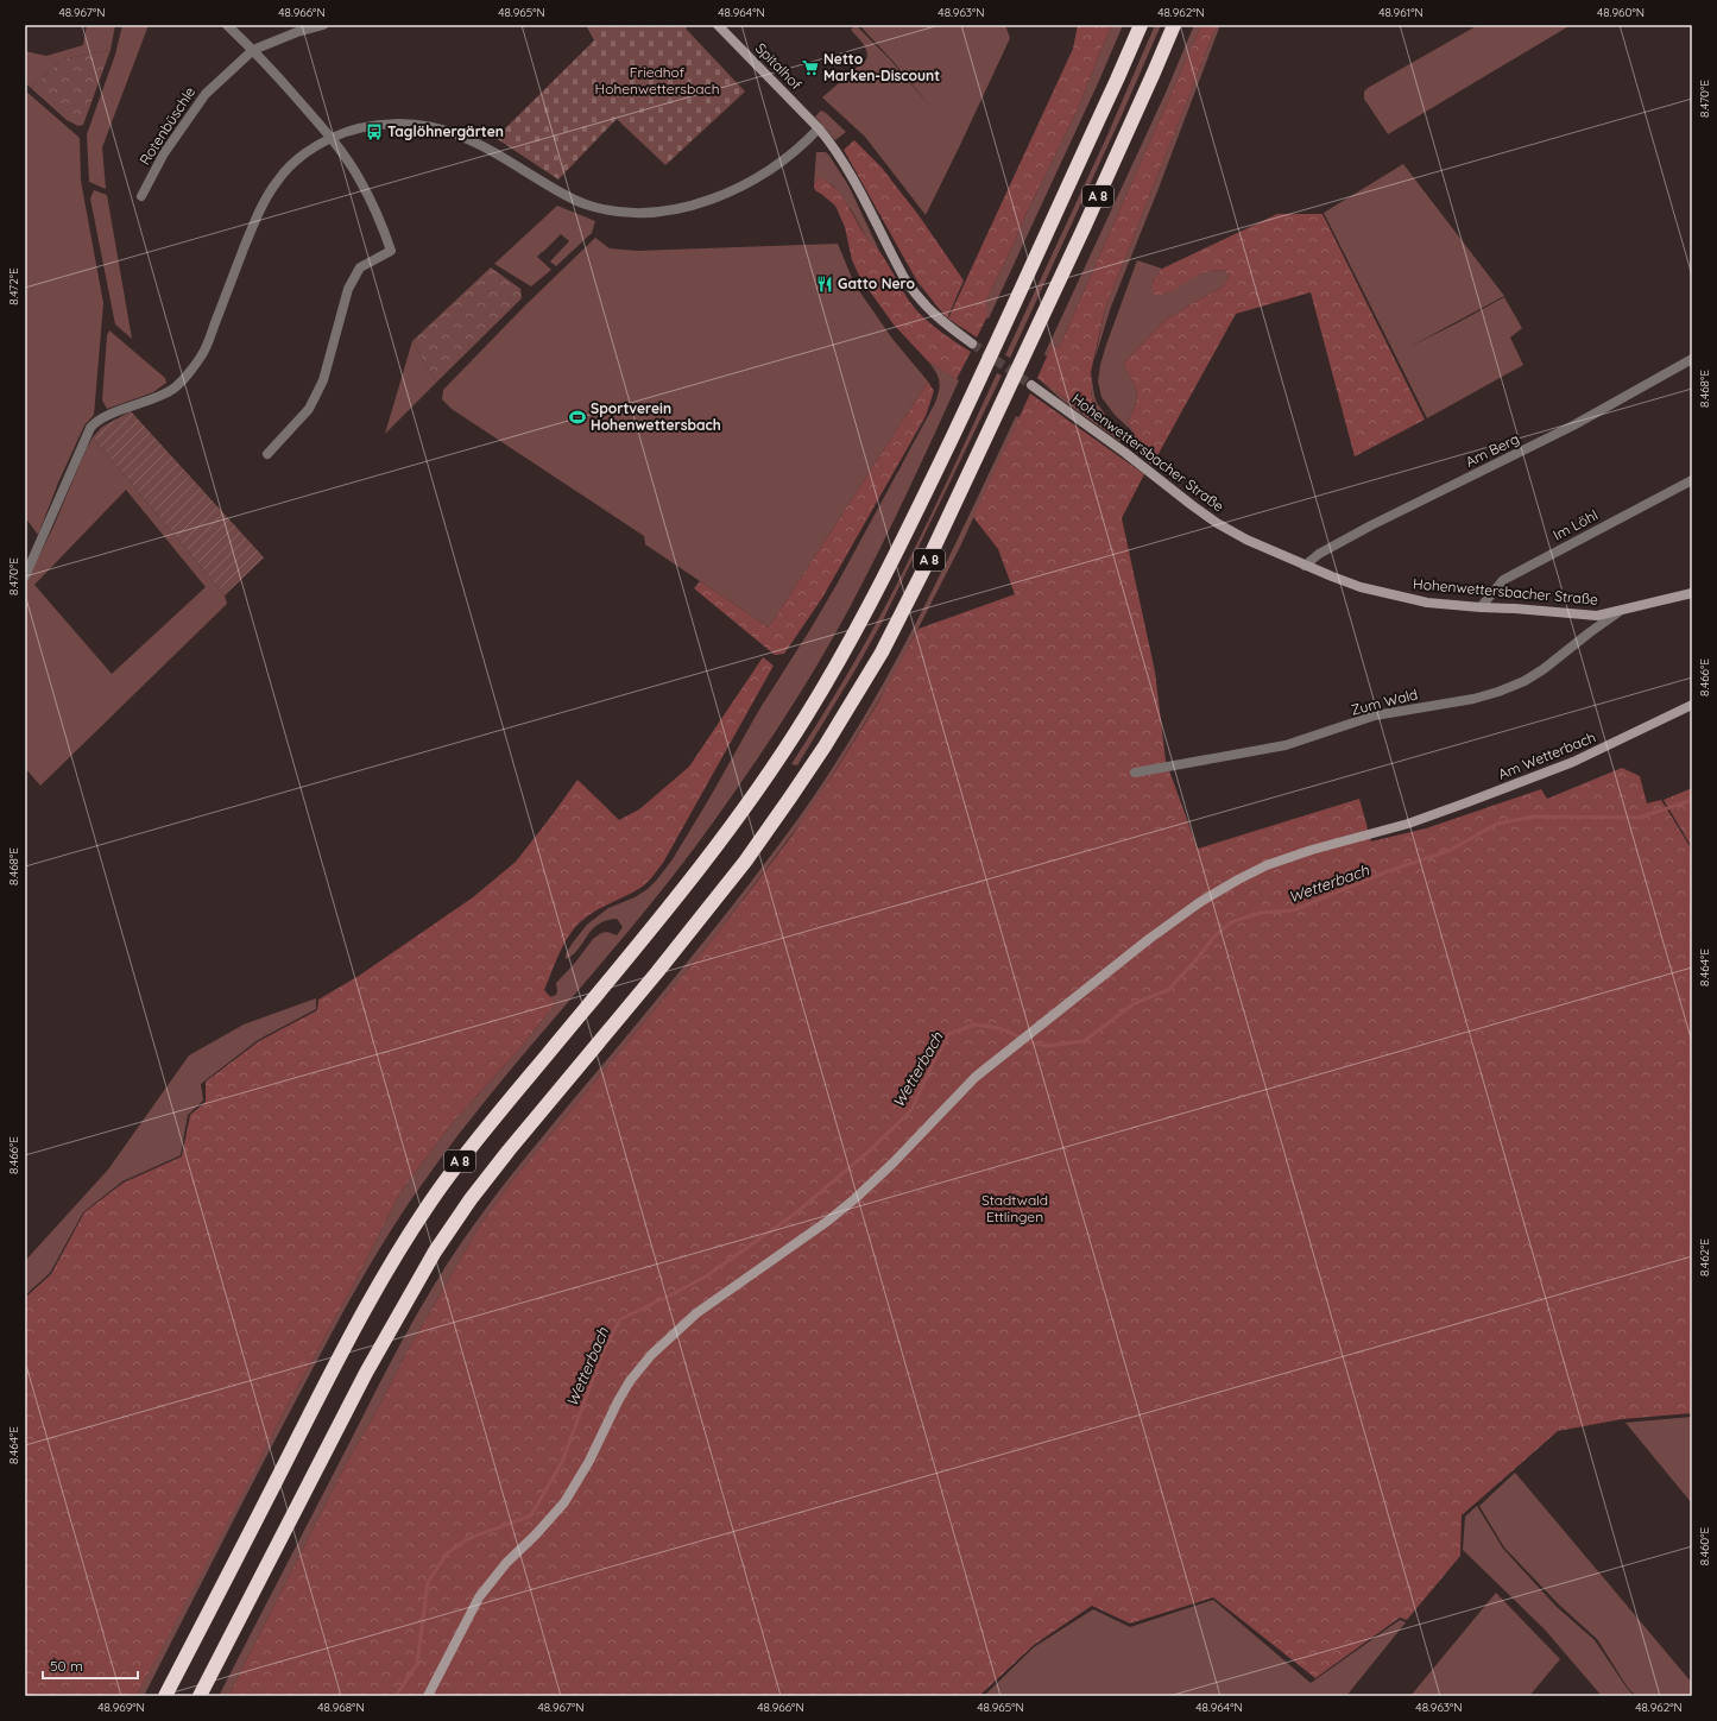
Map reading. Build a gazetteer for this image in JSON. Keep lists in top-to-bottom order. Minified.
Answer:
{"streets":{"highway":["A 8"],"main road":["Spitalhof","Hohenwettersbacher Straße","Am Wetterbach"],"street":["Rotenbüschle","Am Berg","Im Löhl","Zum Wald"]},"crossings":[["Am Berg","Hohenwettersbacher Straße"],["Hohenwettersbacher Straße","Im Löhl"],["Hohenwettersbacher Straße","Zum Wald"]],"water":["Wetterbach"],"parks":["Friedhof Hohenwettersbach","Stadtwald Ettlingen"],"places":{"supermarket":["Netto Marken-Discount"],"bus stop":["Taglöhnergärten"],"restaurant":["Gatto Nero"],"sports":["Sportverein Hohenwettersbach"]},"scale_bar":"50 m","coordinates":["48.967°N","48.966°N","48.965°N","48.964°N","48.963°N","48.962°N","48.961°N","48.960°N","8.470°E","8.472°E","8.468°E","8.466°E","8.464°E","8.462°E","8.460°E","48.969°N","48.968°N"]}
